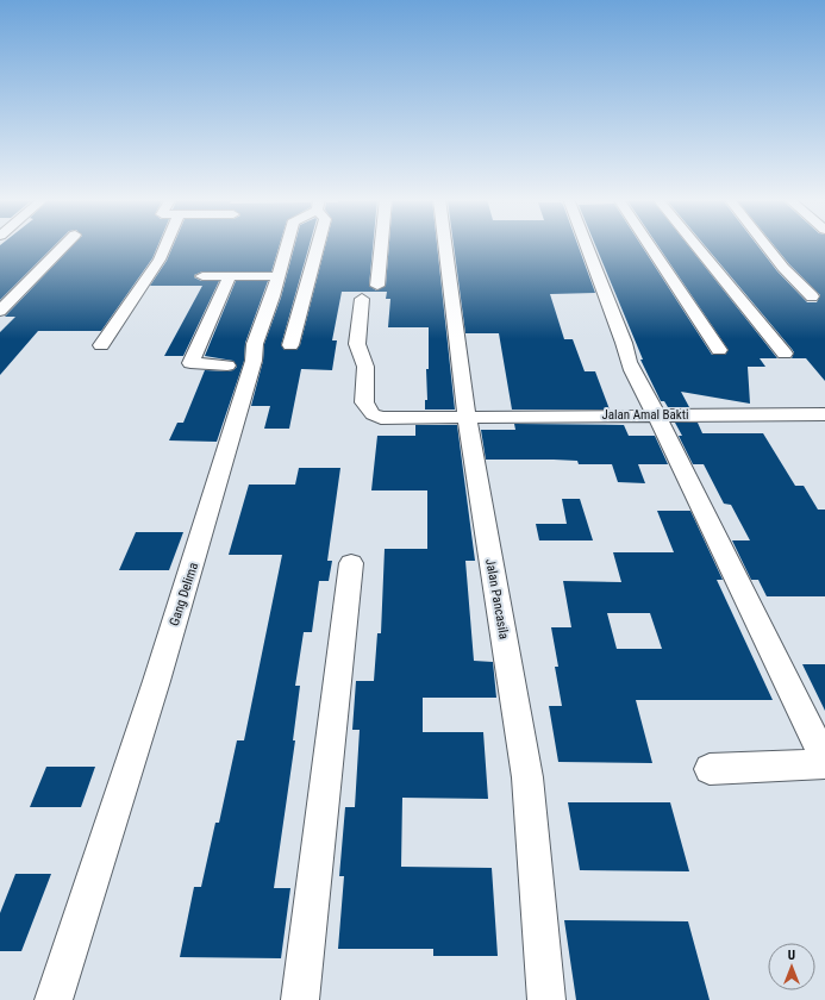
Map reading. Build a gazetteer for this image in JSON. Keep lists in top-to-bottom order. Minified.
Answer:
{"streets":{"street":["Jalan Amal Bakti","Gang Delima","Jalan Pancasila"]},"crossings":[["Jalan Amal Bakti","Jalan Pancasila"]],"north":"top"}
